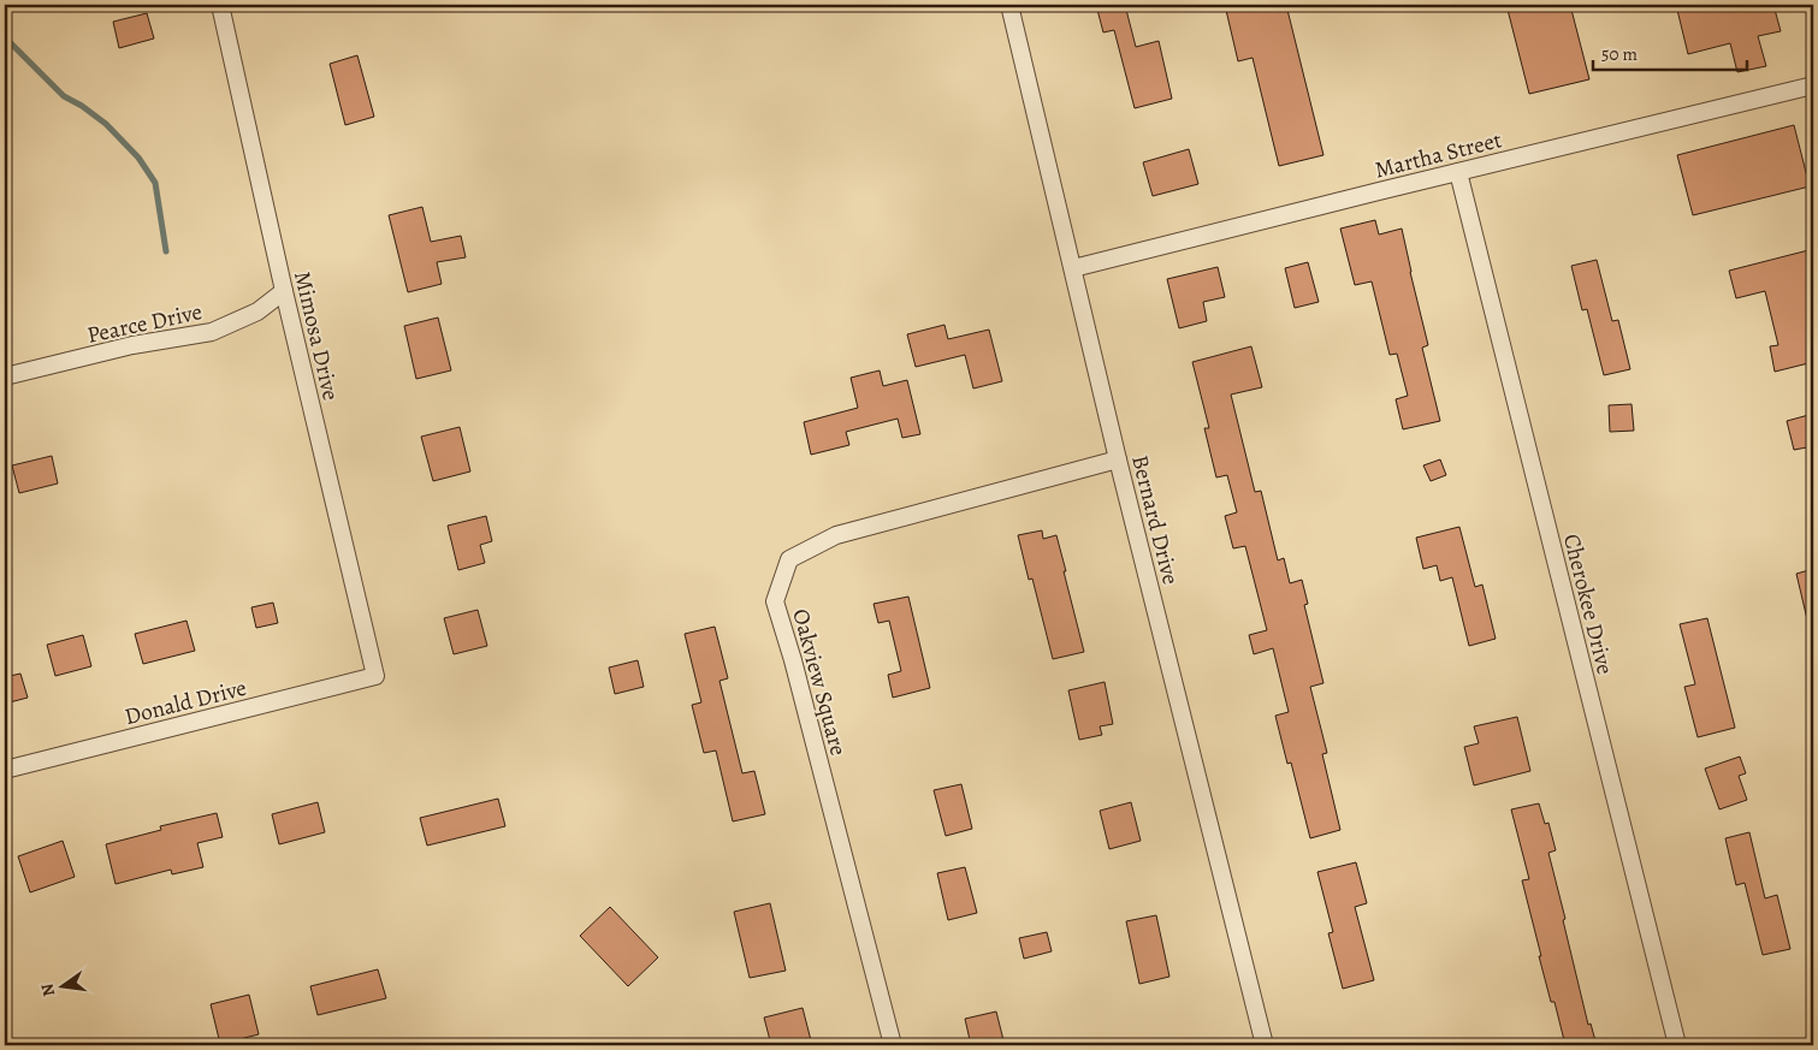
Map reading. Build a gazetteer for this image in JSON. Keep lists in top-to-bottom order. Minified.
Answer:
{"streets":{"street":["Martha Street","Pearce Drive","Mimosa Drive","Bernard Drive","Cherokee Drive","Oakview Square","Donald Drive"]},"crossings":[["Martha Street","Bernard Drive"],["Martha Street","Cherokee Drive"],["Pearce Drive","Mimosa Drive"],["Mimosa Drive","Donald Drive"],["Bernard Drive","Oakview Square"]],"scale_bar":"50 m","north":"left"}
